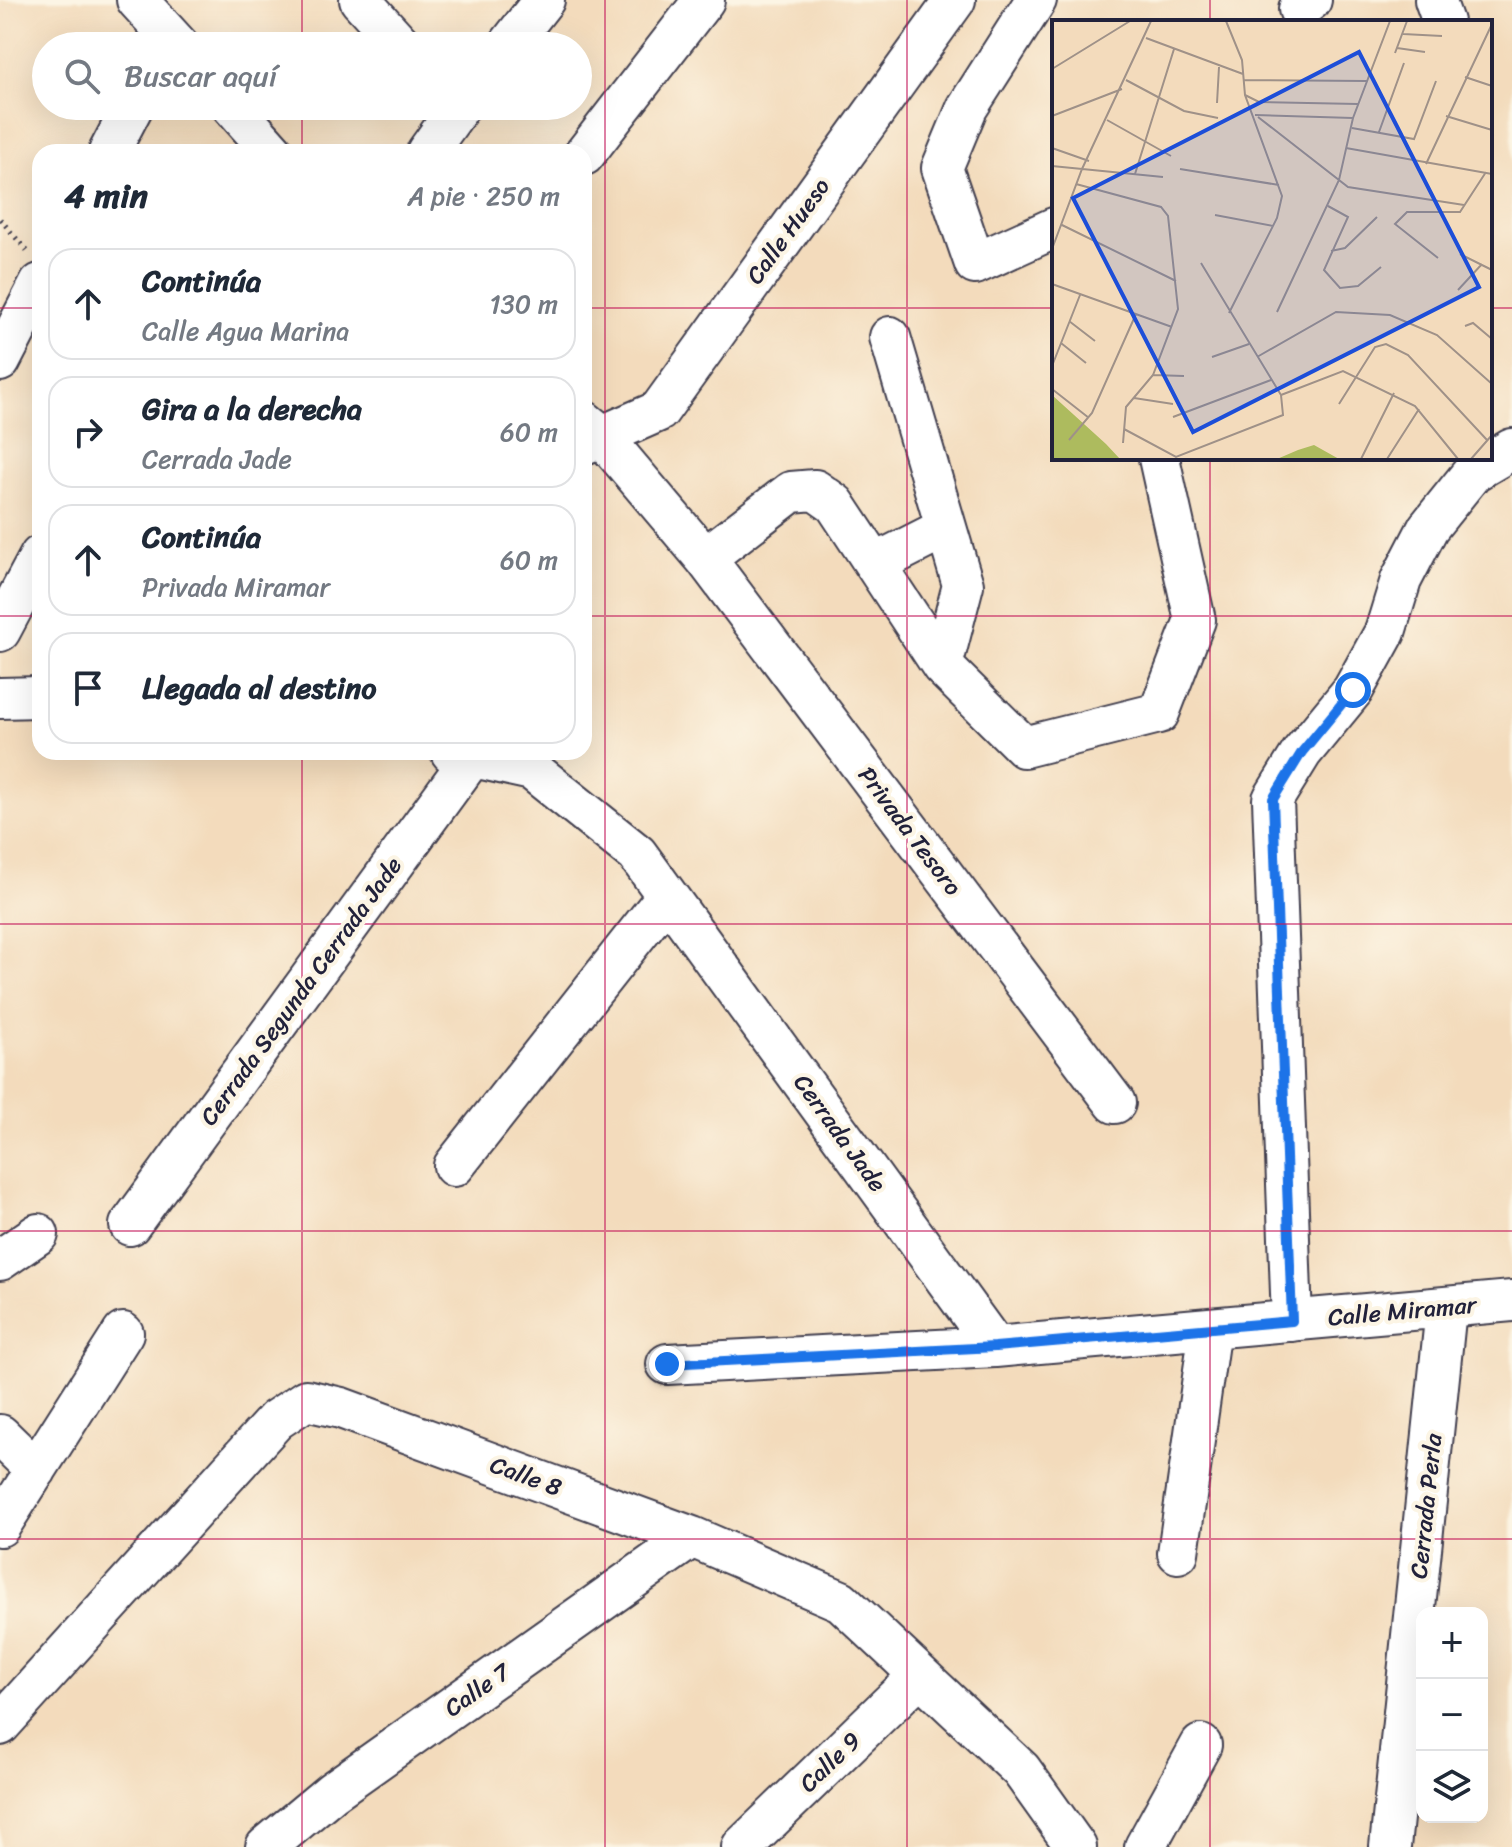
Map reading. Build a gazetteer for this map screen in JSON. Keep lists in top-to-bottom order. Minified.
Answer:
{"streets":{"street":["Calle Hueso","Privada Tesoro","Cerrada Segunda Cerrada Jade","Cerrada Jade","Calle Miramar","Calle 8","Cerrada Perla","Calle 7","Calle 9"]},"crossings":[["Calle Miramar","Cerrada Perla"],["Calle 8","Calle 7"],["Calle 8","Calle 9"]],"page":{"search":"Buscar aquí","heading":["4 min","A pie · 250 m"],"list":[["Continúa","Calle Agua Marina","130 m"],["Gira a la derecha","Cerrada Jade","60 m"],["Continúa","Privada Miramar","60 m"],"Llegada al destino"],"map_buttons":["+","−"]}}
